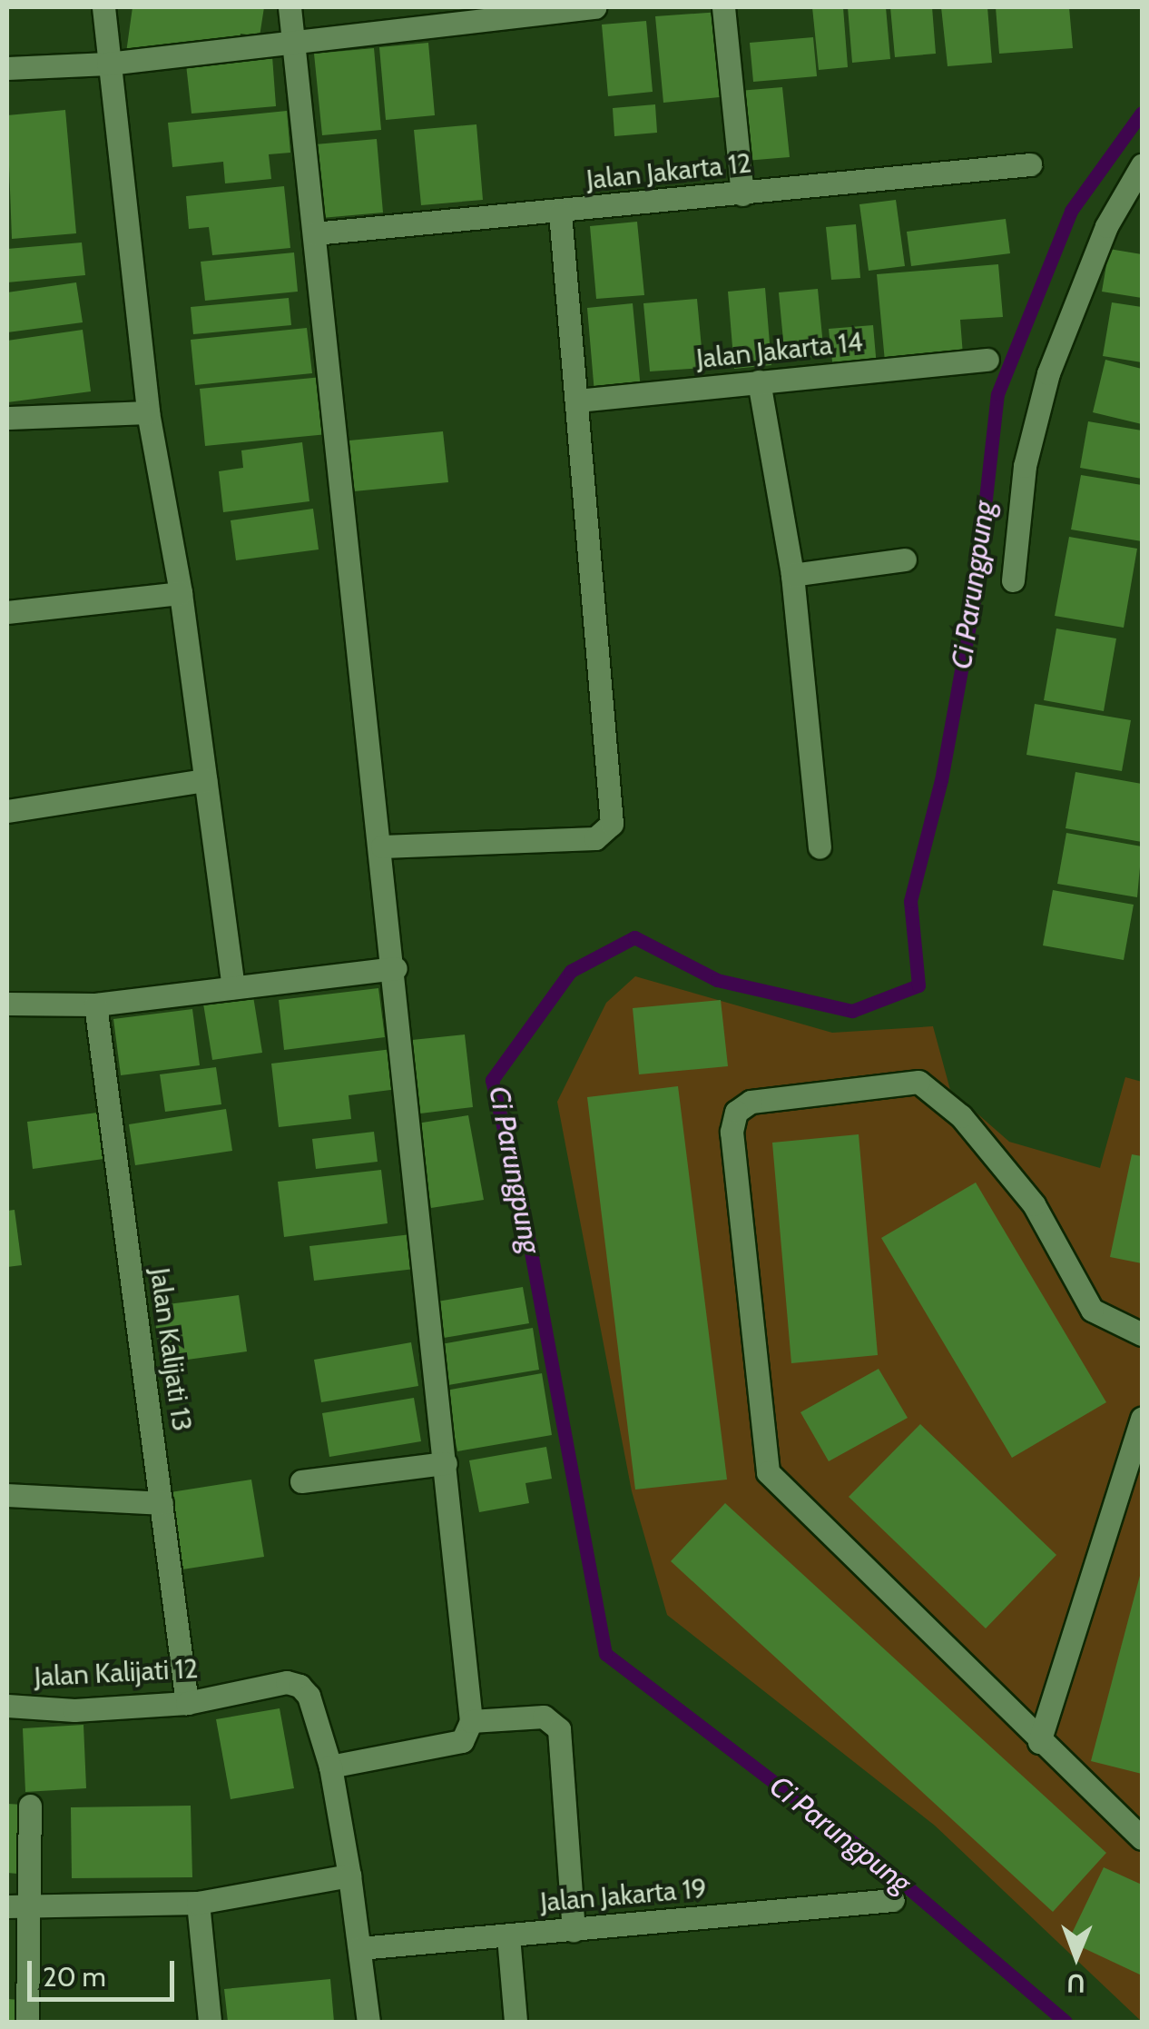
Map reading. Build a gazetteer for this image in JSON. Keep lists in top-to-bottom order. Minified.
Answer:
{"streets":{"street":["Jalan Jakarta 12","Jalan Jakarta 14","Jalan Kalijati 13","Jalan Kalijati 12","Jalan Jakarta 19"]},"crossings":[["Jalan Kalijati 13","Jalan Kalijati 12"],["Jalan Kalijati 12","Jalan Jakarta 19"]],"water":["Ci Parungpung"],"scale_bar":"20 m","north":"bottom"}
